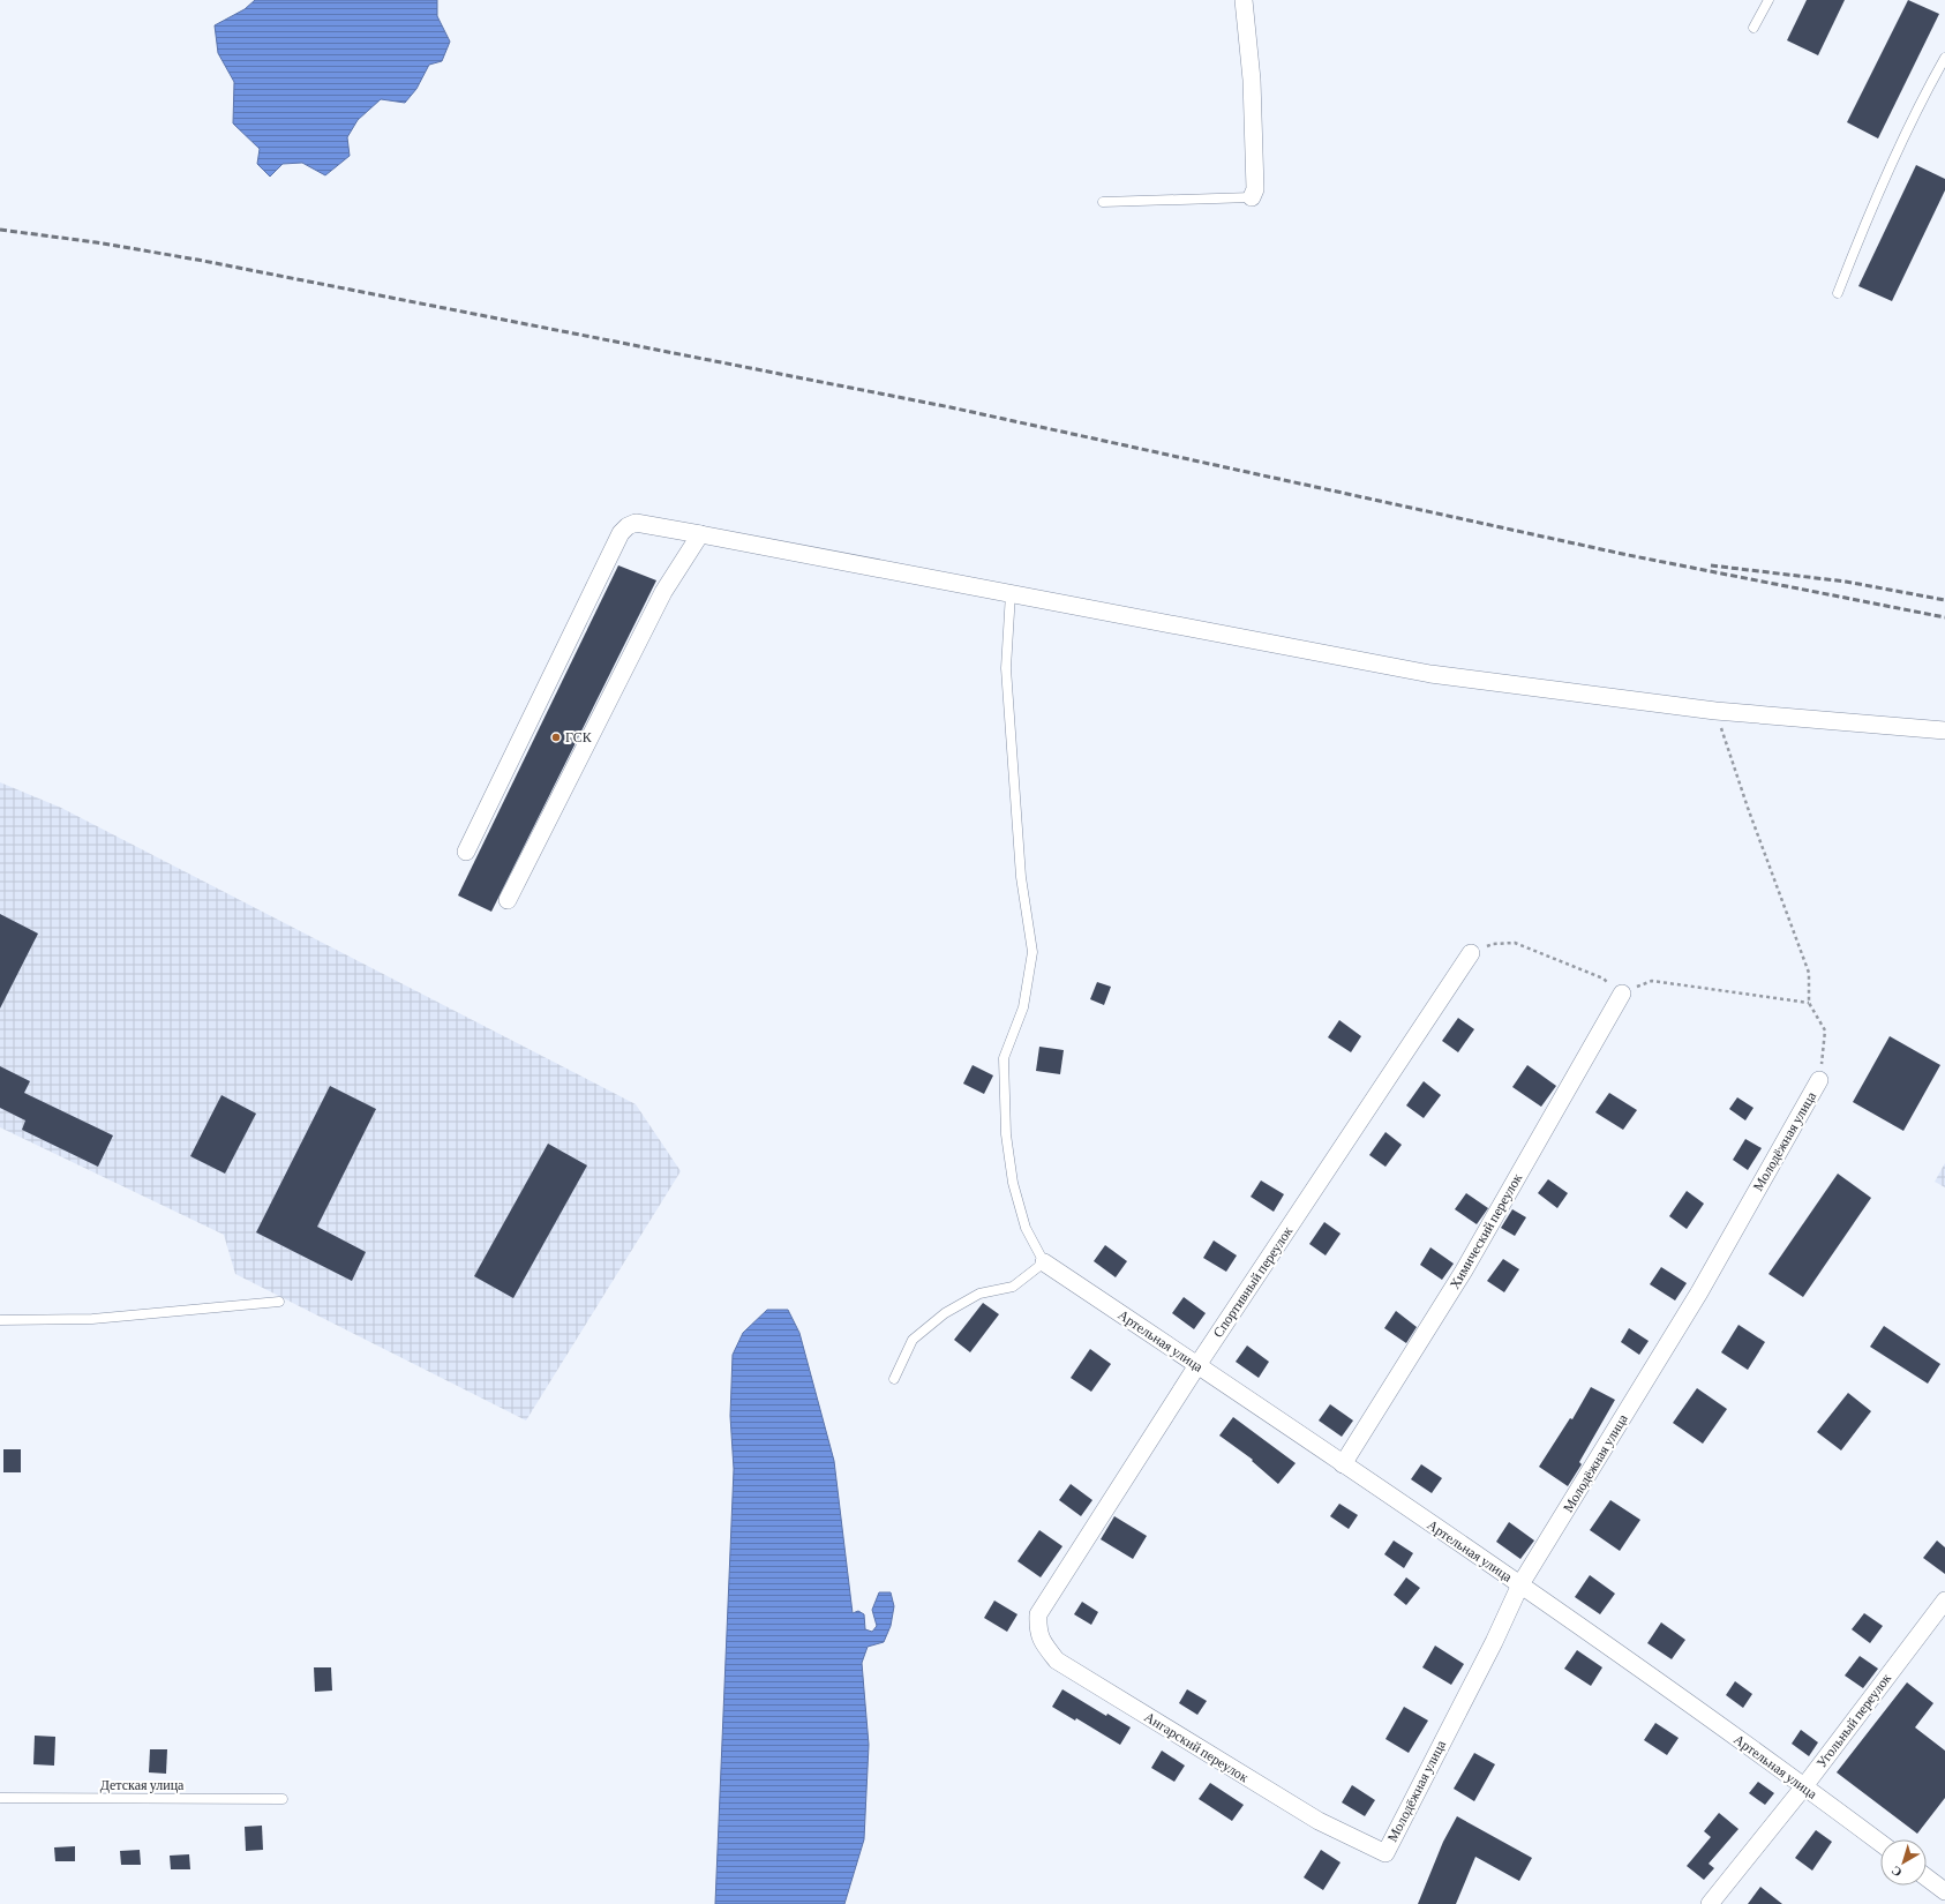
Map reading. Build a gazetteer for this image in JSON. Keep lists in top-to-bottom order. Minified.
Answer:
{"streets":{"street":["Молодёжная улица","Химический переулок","Спортивный переулок","Артельная улица","Угольный переулок","Ангарский переулок"],"lane":["Детская улица"]},"crossings":[["Молодёжная улица","Артельная улица"],["Молодёжная улица","Ангарский переулок"],["Химический переулок","Артельная улица"],["Спортивный переулок","Артельная улица"],["Спортивный переулок","Ангарский переулок"],["Артельная улица","Угольный переулок"]],"places":["ГСК"],"north":"bottom left"}
